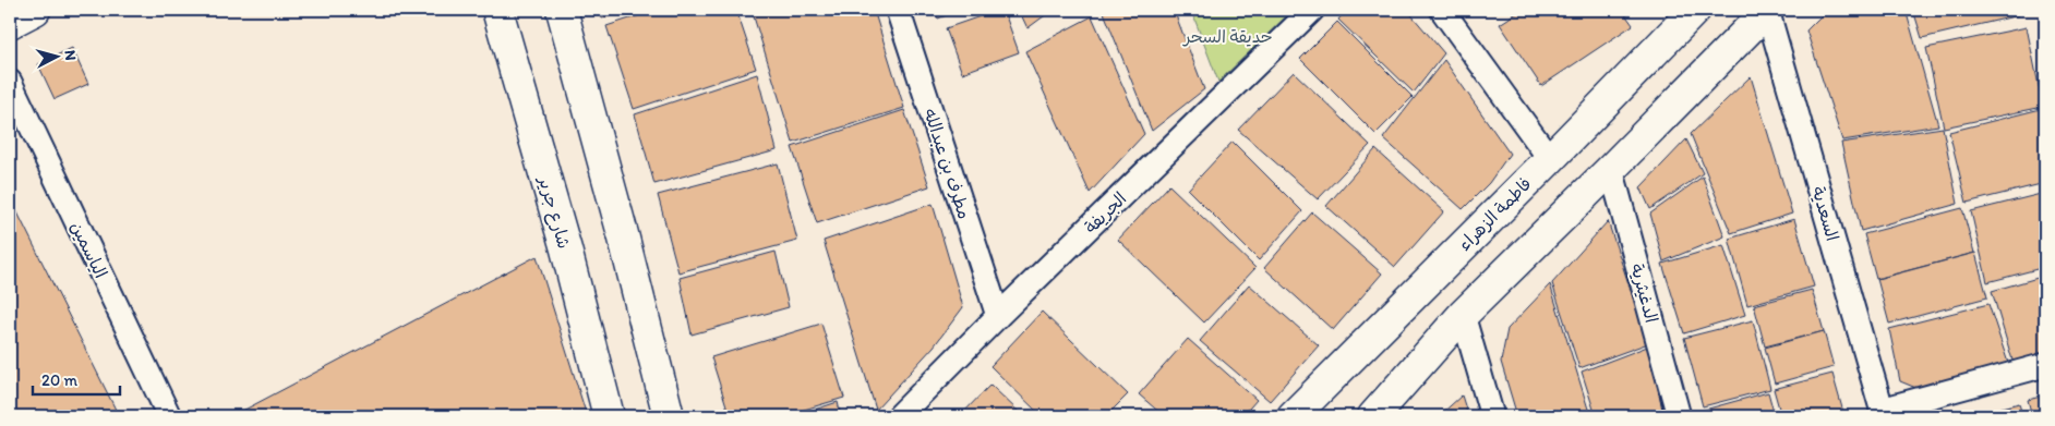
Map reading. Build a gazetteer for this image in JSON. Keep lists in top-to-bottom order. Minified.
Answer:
{"streets":{"main road":["شارع جرير","فاطمة الزهراء"],"street":["مطرف بن عبدالله","الجريفة","السعدية","الياسمين","الدغيثرية"]},"crossings":[["مطرف بن عبدالله","الجريفة"]],"parks":["حديقة السحر"],"scale_bar":"20 m","north":"right"}
